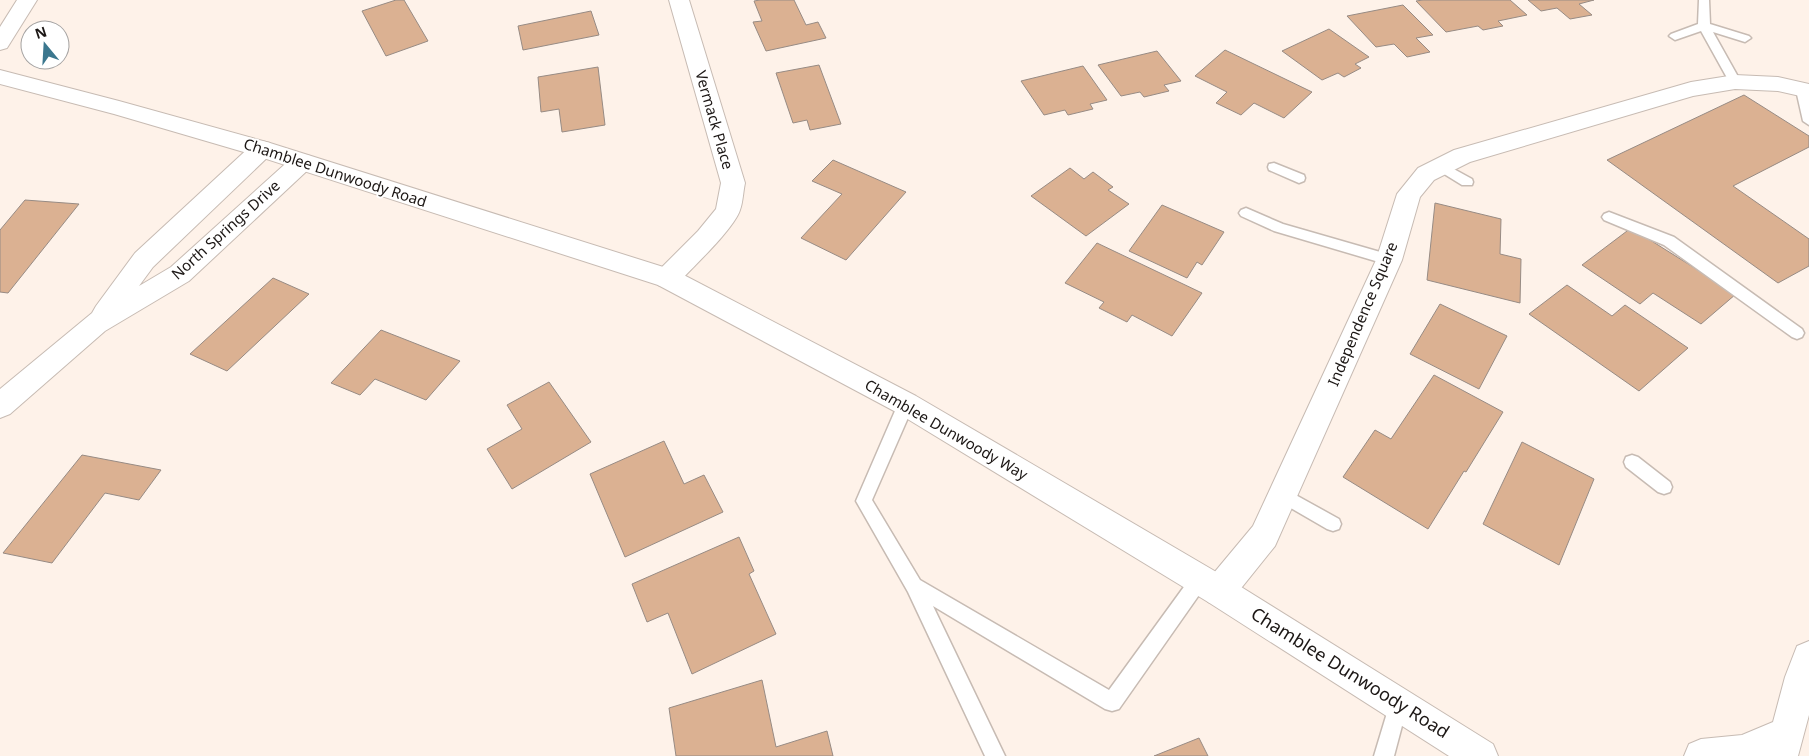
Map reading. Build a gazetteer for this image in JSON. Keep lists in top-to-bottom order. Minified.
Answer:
{"streets":{"street":["Vermack Place","Chamblee Dunwoody Road","North Springs Drive","Independence Square","Chamblee Dunwoody Way"]},"crossings":[["Vermack Place","Chamblee Dunwoody Road"],["Vermack Place","Chamblee Dunwoody Way"],["Chamblee Dunwoody Road","North Springs Drive"],["Chamblee Dunwoody Road","Independence Square"],["Chamblee Dunwoody Road","Chamblee Dunwoody Way"],["Independence Square","Chamblee Dunwoody Way"]],"north":"top"}
